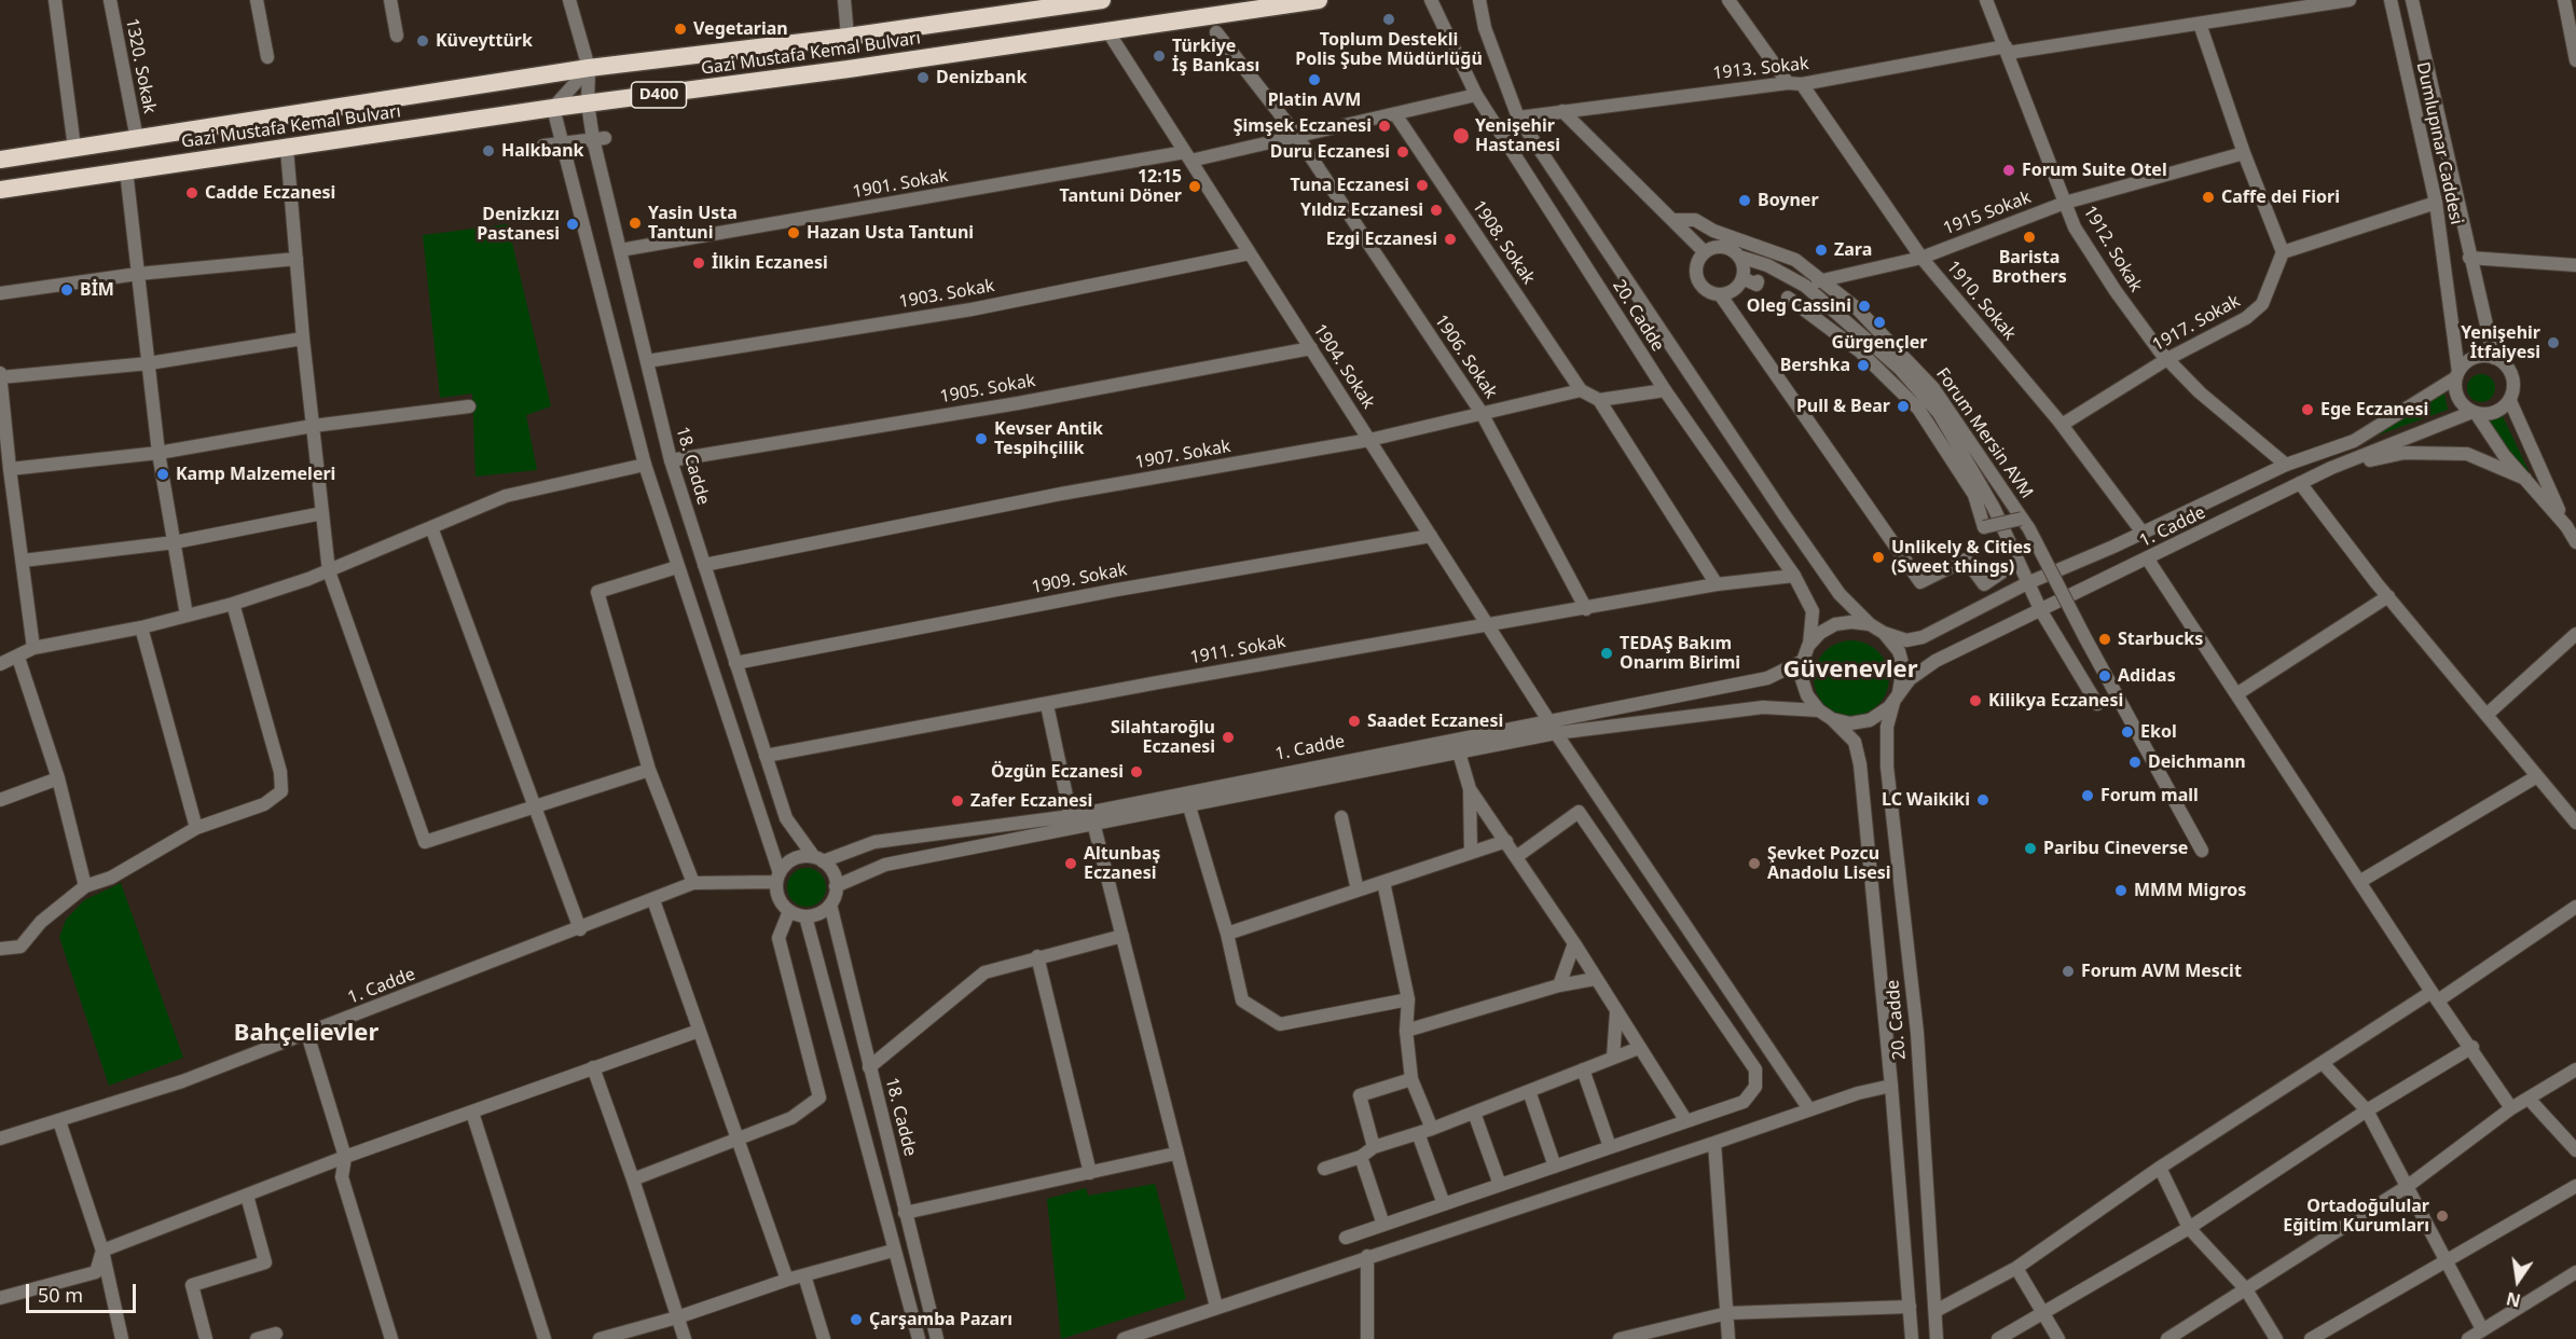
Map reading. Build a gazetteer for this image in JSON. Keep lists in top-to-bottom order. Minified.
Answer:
{"streets":{"highway":["Gazi Mustafa Kemal Bulvarı","D400"],"street":["1320. Sokak","1913. Sokak","Dumlupınar Caddesi","1901. Sokak","1915 Sokak","1908. Sokak","1912. Sokak","1903. Sokak","1910. Sokak","20. Cadde","1917. Sokak","1906. Sokak","1904. Sokak","1905. Sokak","Forum Mersin AVM","1907. Sokak","18. Cadde","1. Cadde","1909. Sokak","1911. Sokak"]},"crossings":[["Gazi Mustafa Kemal Bulvarı","1320. Sokak"],["Gazi Mustafa Kemal Bulvarı","1904. Sokak"],["Gazi Mustafa Kemal Bulvarı","18. Cadde"],["1913. Sokak","1912. Sokak"],["1913. Sokak","1910. Sokak"],["1913. Sokak","20. Cadde"],["Dumlupınar Caddesi","1. Cadde"],["1901. Sokak","1908. Sokak"],["1901. Sokak","20. Cadde"],["1901. Sokak","1906. Sokak"],["1901. Sokak","1904. Sokak"],["1901. Sokak","18. Cadde"],["1915 Sokak","1912. Sokak"],["1915 Sokak","1910. Sokak"],["1915 Sokak","Forum Mersin AVM"],["1908. Sokak","1907. Sokak"],["1912. Sokak","1917. Sokak"],["1912. Sokak","1. Cadde"],["1903. Sokak","1904. Sokak"],["1903. Sokak","18. Cadde"],["1910. Sokak","1917. Sokak"],["1910. Sokak","1. Cadde"],["20. Cadde","1. Cadde"],["20. Cadde","1911. Sokak"],["1906. Sokak","1907. Sokak"],["1906. Sokak","1911. Sokak"],["1904. Sokak","1905. Sokak"],["1904. Sokak","1907. Sokak"],["1904. Sokak","1. Cadde"],["1904. Sokak","1909. Sokak"],["1904. Sokak","1911. Sokak"],["1905. Sokak","18. Cadde"],["Forum Mersin AVM","1. Cadde"],["1907. Sokak","18. Cadde"],["18. Cadde","1. Cadde"],["18. Cadde","1909. Sokak"],["18. Cadde","1911. Sokak"]],"districts":["Güvenevler","Bahçelievler"],"places":["Toplum Destekli Polis Şube Müdürlüğü","Vegetarian","Küveyttürk","Türkiye İş Bankası","Denizbank","Platin AVM","Şimşek Eczanesi","Yenişehir Hastanesi","Halkbank","Duru Eczanesi","Forum Suite Otel","Tuna Eczanesi","12:15 Tantuni Döner","Cadde Eczanesi","Caffe dei Fiori","Boyner","Yıldız Eczanesi","Yasin Usta Tantuni","Denizkızı Pastanesi","Hazan Usta Tantuni","Barista Brothers","Ezgi Eczanesi","Zara","İlkin Eczanesi","BİM","Oleg Cassini","Gürgençler","Yenişehir İtfaiyesi","Bershka","Pull & Bear","Ege Eczanesi","Kevser Antik Tespihçilik","Kamp Malzemeleri","Unlikely & Cities (Sweet things)","Starbucks","TEDAŞ Bakım Onarım Birimi","Adidas","Kilikya Eczanesi","Saadet Eczanesi","Ekol","Silahtaroğlu Eczanesi","Deichmann","Özgün Eczanesi","Forum mall","LC Waikiki","Zafer Eczanesi","Paribu Cineverse","Altunbaş Eczanesi","Şevket Pozcu Anadolu Lisesi","MMM Migros","Forum AVM Mescit","Ortadoğulular Eğitim Kurumları","Çarşamba Pazarı"],"scale_bar":"50 m","north":"bottom"}
